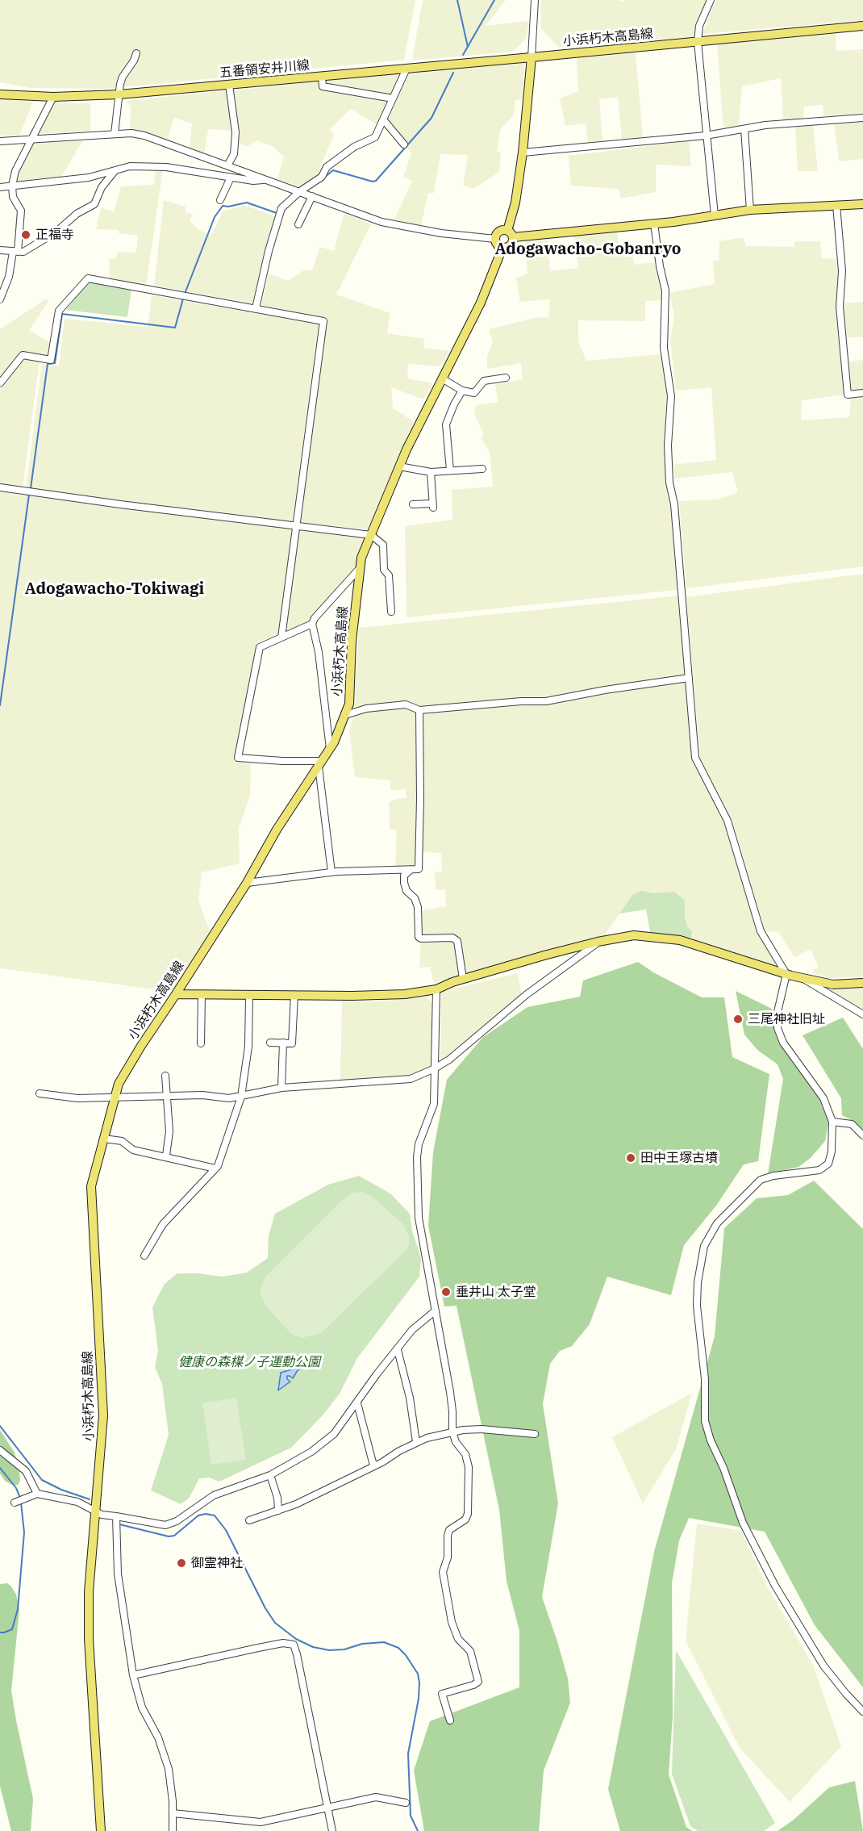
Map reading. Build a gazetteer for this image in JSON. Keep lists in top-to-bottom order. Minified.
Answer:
{"streets":{"main road":["小浜朽木高島線","五番領安井川線"]},"crossings":[["小浜朽木高島線","五番領安井川線"]],"districts":["Adogawacho-Gobanryo","Adogawacho-Tokiwagi"],"parks":["健康の森楳ノ子運動公園"],"places":["正福寺","三尾神社旧址","田中王塚古墳","垂井山 太子堂","御霊神社"]}
